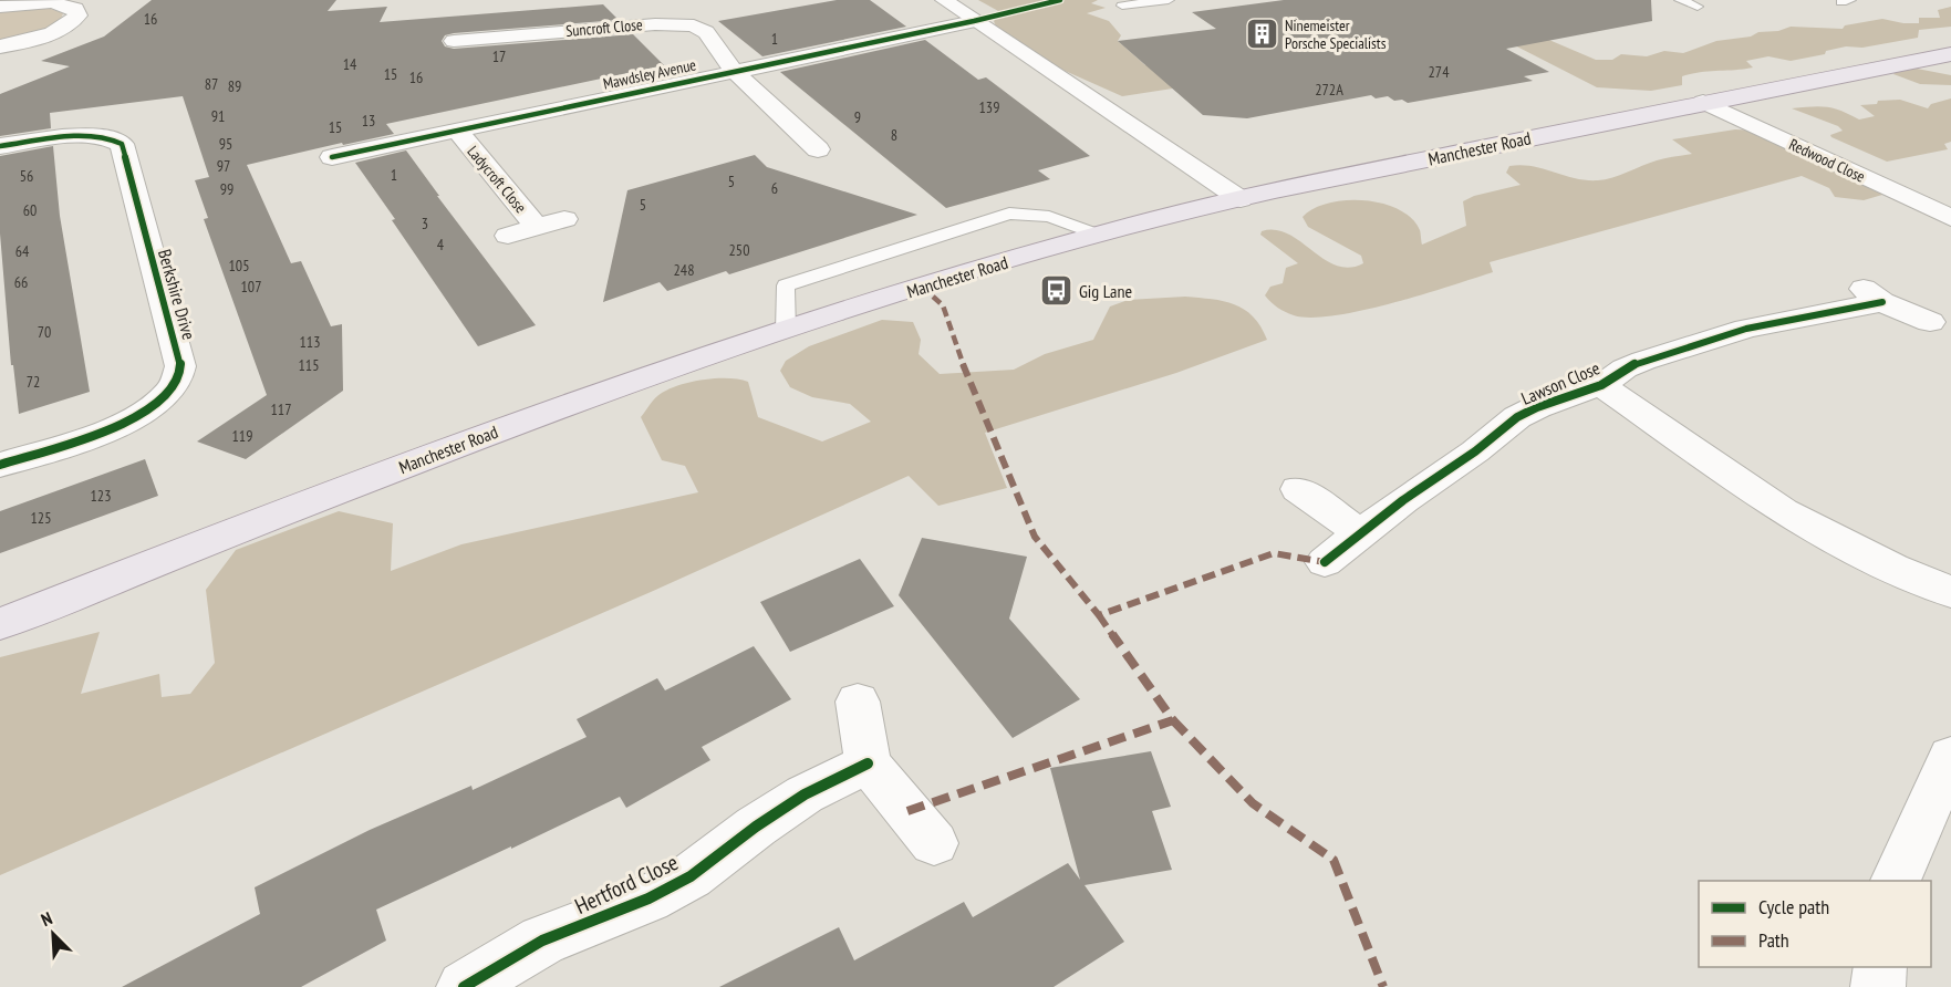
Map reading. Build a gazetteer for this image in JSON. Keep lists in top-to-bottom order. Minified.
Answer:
{"streets":{"main road":["Manchester Road"],"street":["Suncroft Close","Mawdsley Avenue","Redwood Close","Ladycroft Close","Berkshire Drive","Lawson Close","Hertford Close"]},"crossings":[["Suncroft Close","Mawdsley Avenue"],["Mawdsley Avenue","Ladycroft Close"],["Manchester Road","Redwood Close"]],"places":{"building":["Ninemeister Porsche Specialists"],"bus stop":["Gig Lane"]},"house_numbers":["16","1","17","14","274","15","16","87","89","272A","139","91","9","13","15","8","95","97","1","56","5","6","99","5","60","3","4","250","64","105","248","66","107","70","113","115","72","117","119","123","125"],"legend":["Cycle path","Path"],"north":"top left"}
